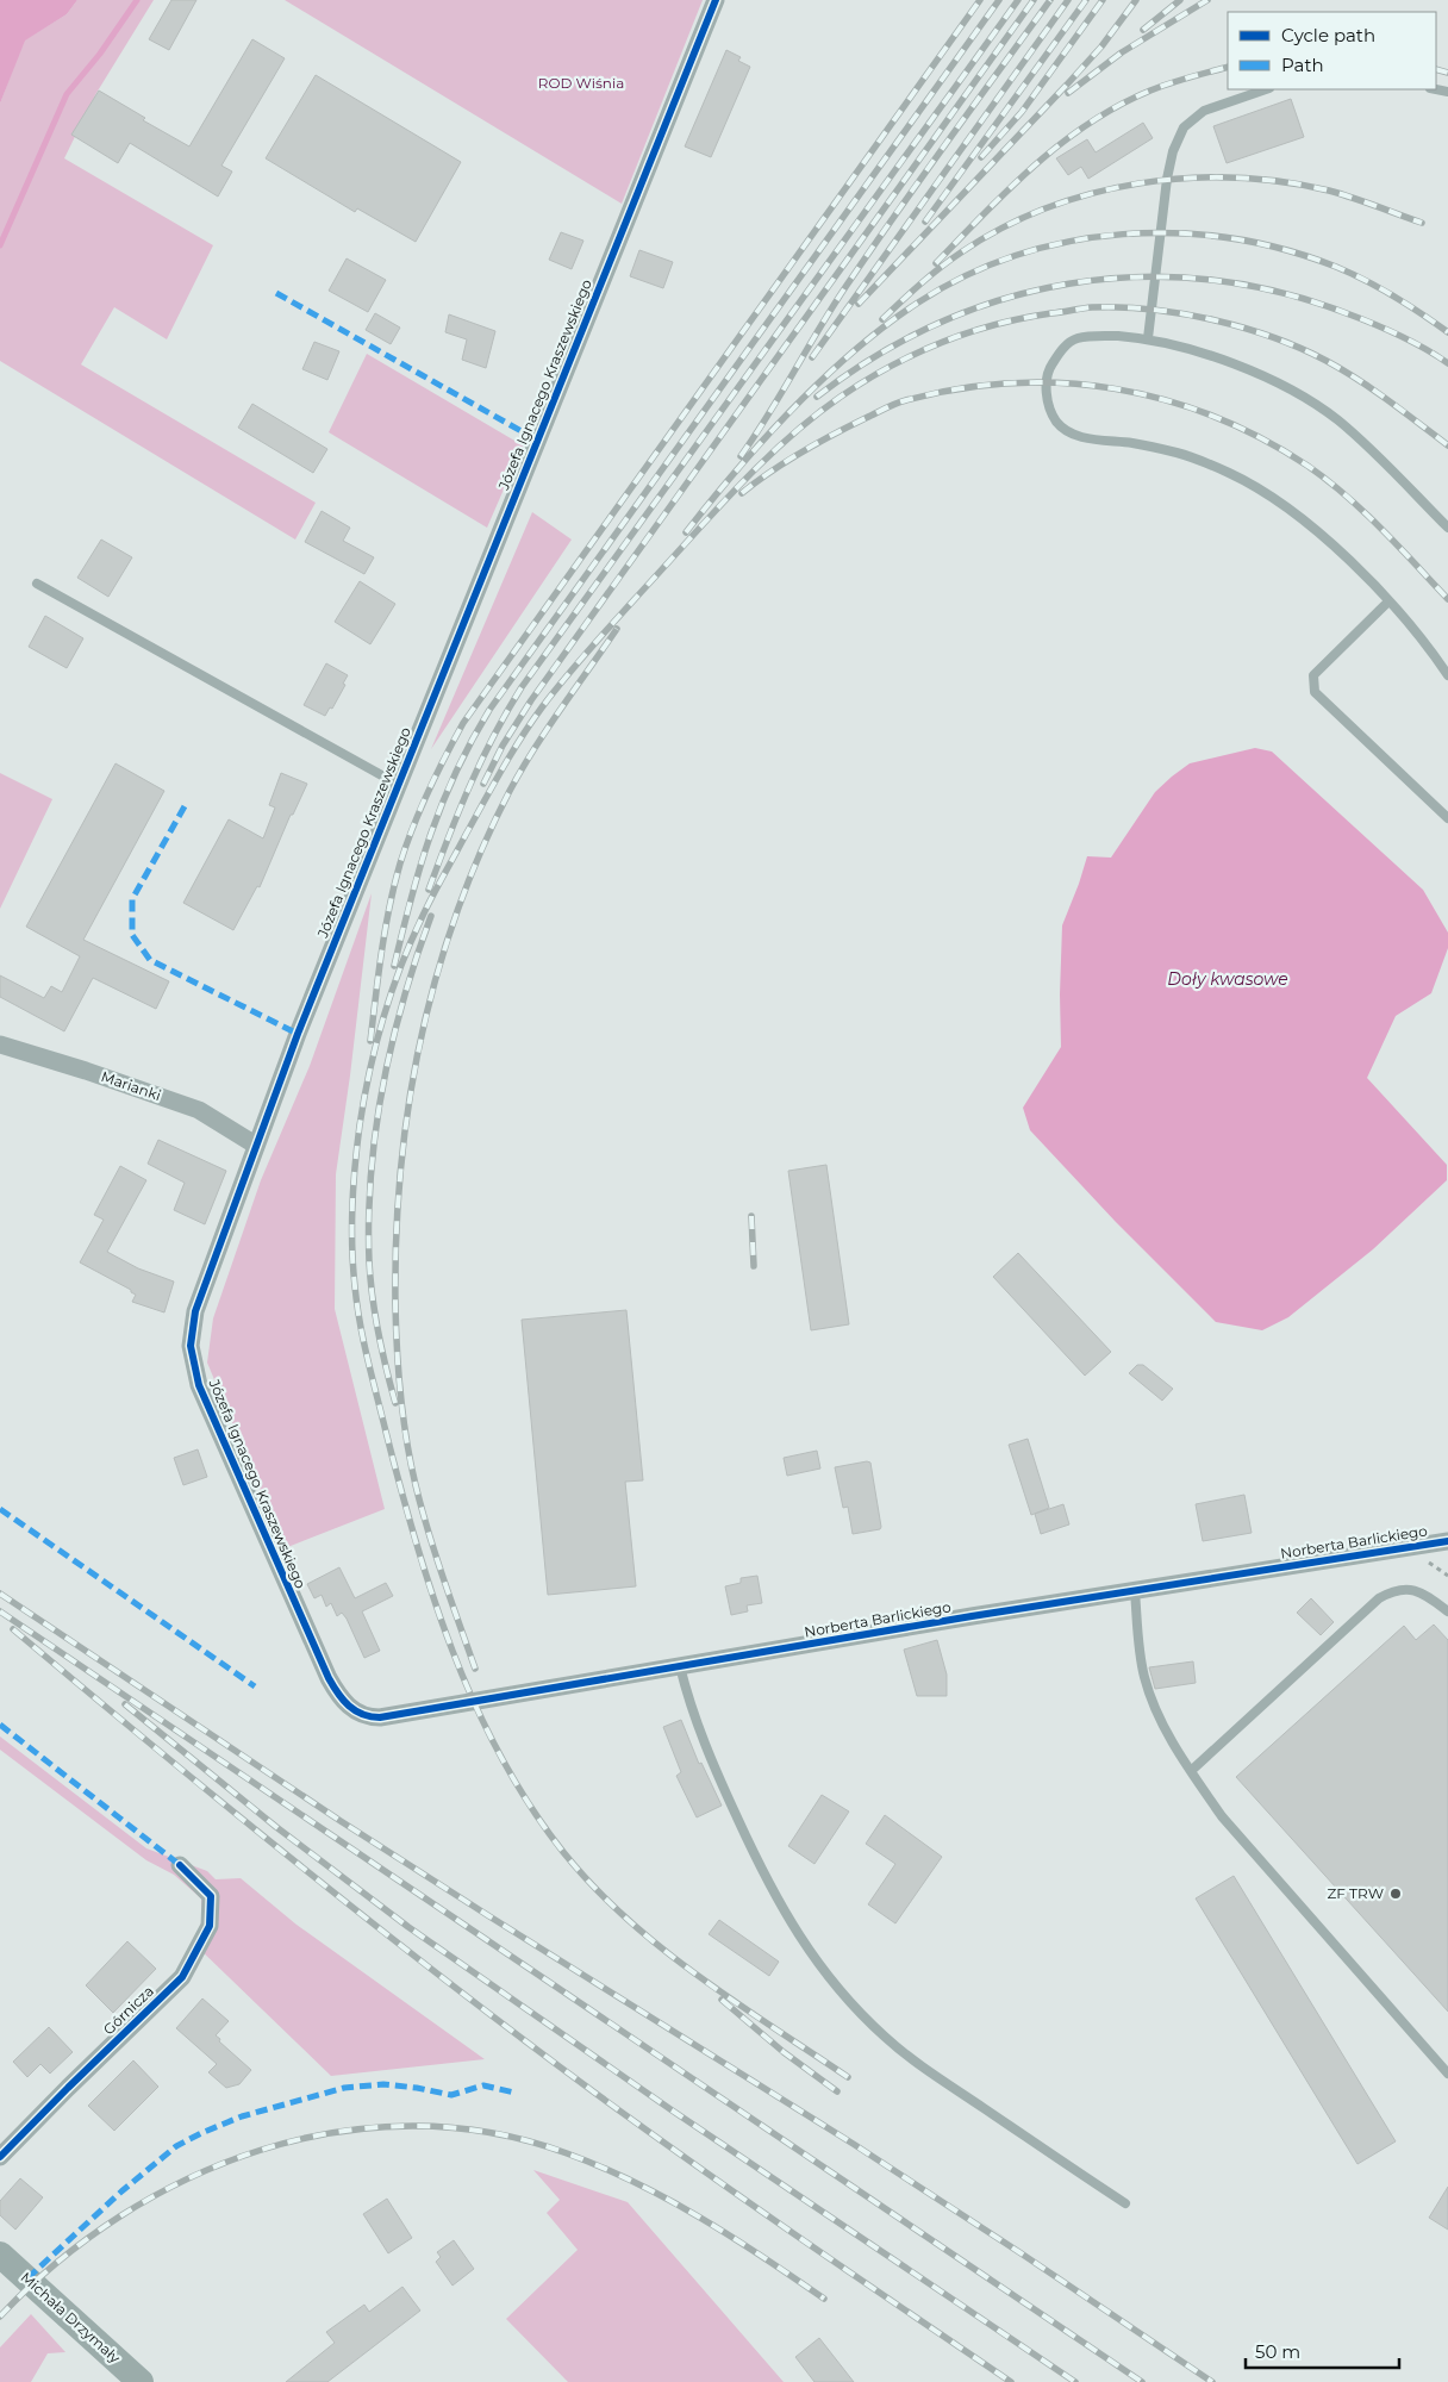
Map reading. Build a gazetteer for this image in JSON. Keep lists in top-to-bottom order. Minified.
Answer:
{"streets":{"street":["Józefa Ignacego Kraszewskiego","Marianki","Norberta Barlickiego","Górnicza","Michała Drzymały"]},"crossings":[["Józefa Ignacego Kraszewskiego","Marianki"],["Józefa Ignacego Kraszewskiego","Norberta Barlickiego"]],"water":["Doły kwasowe"],"parks":["ROD Wiśnia"],"places":["ZF TRW"],"legend":["Cycle path","Path"],"scale_bar":"50 m"}
